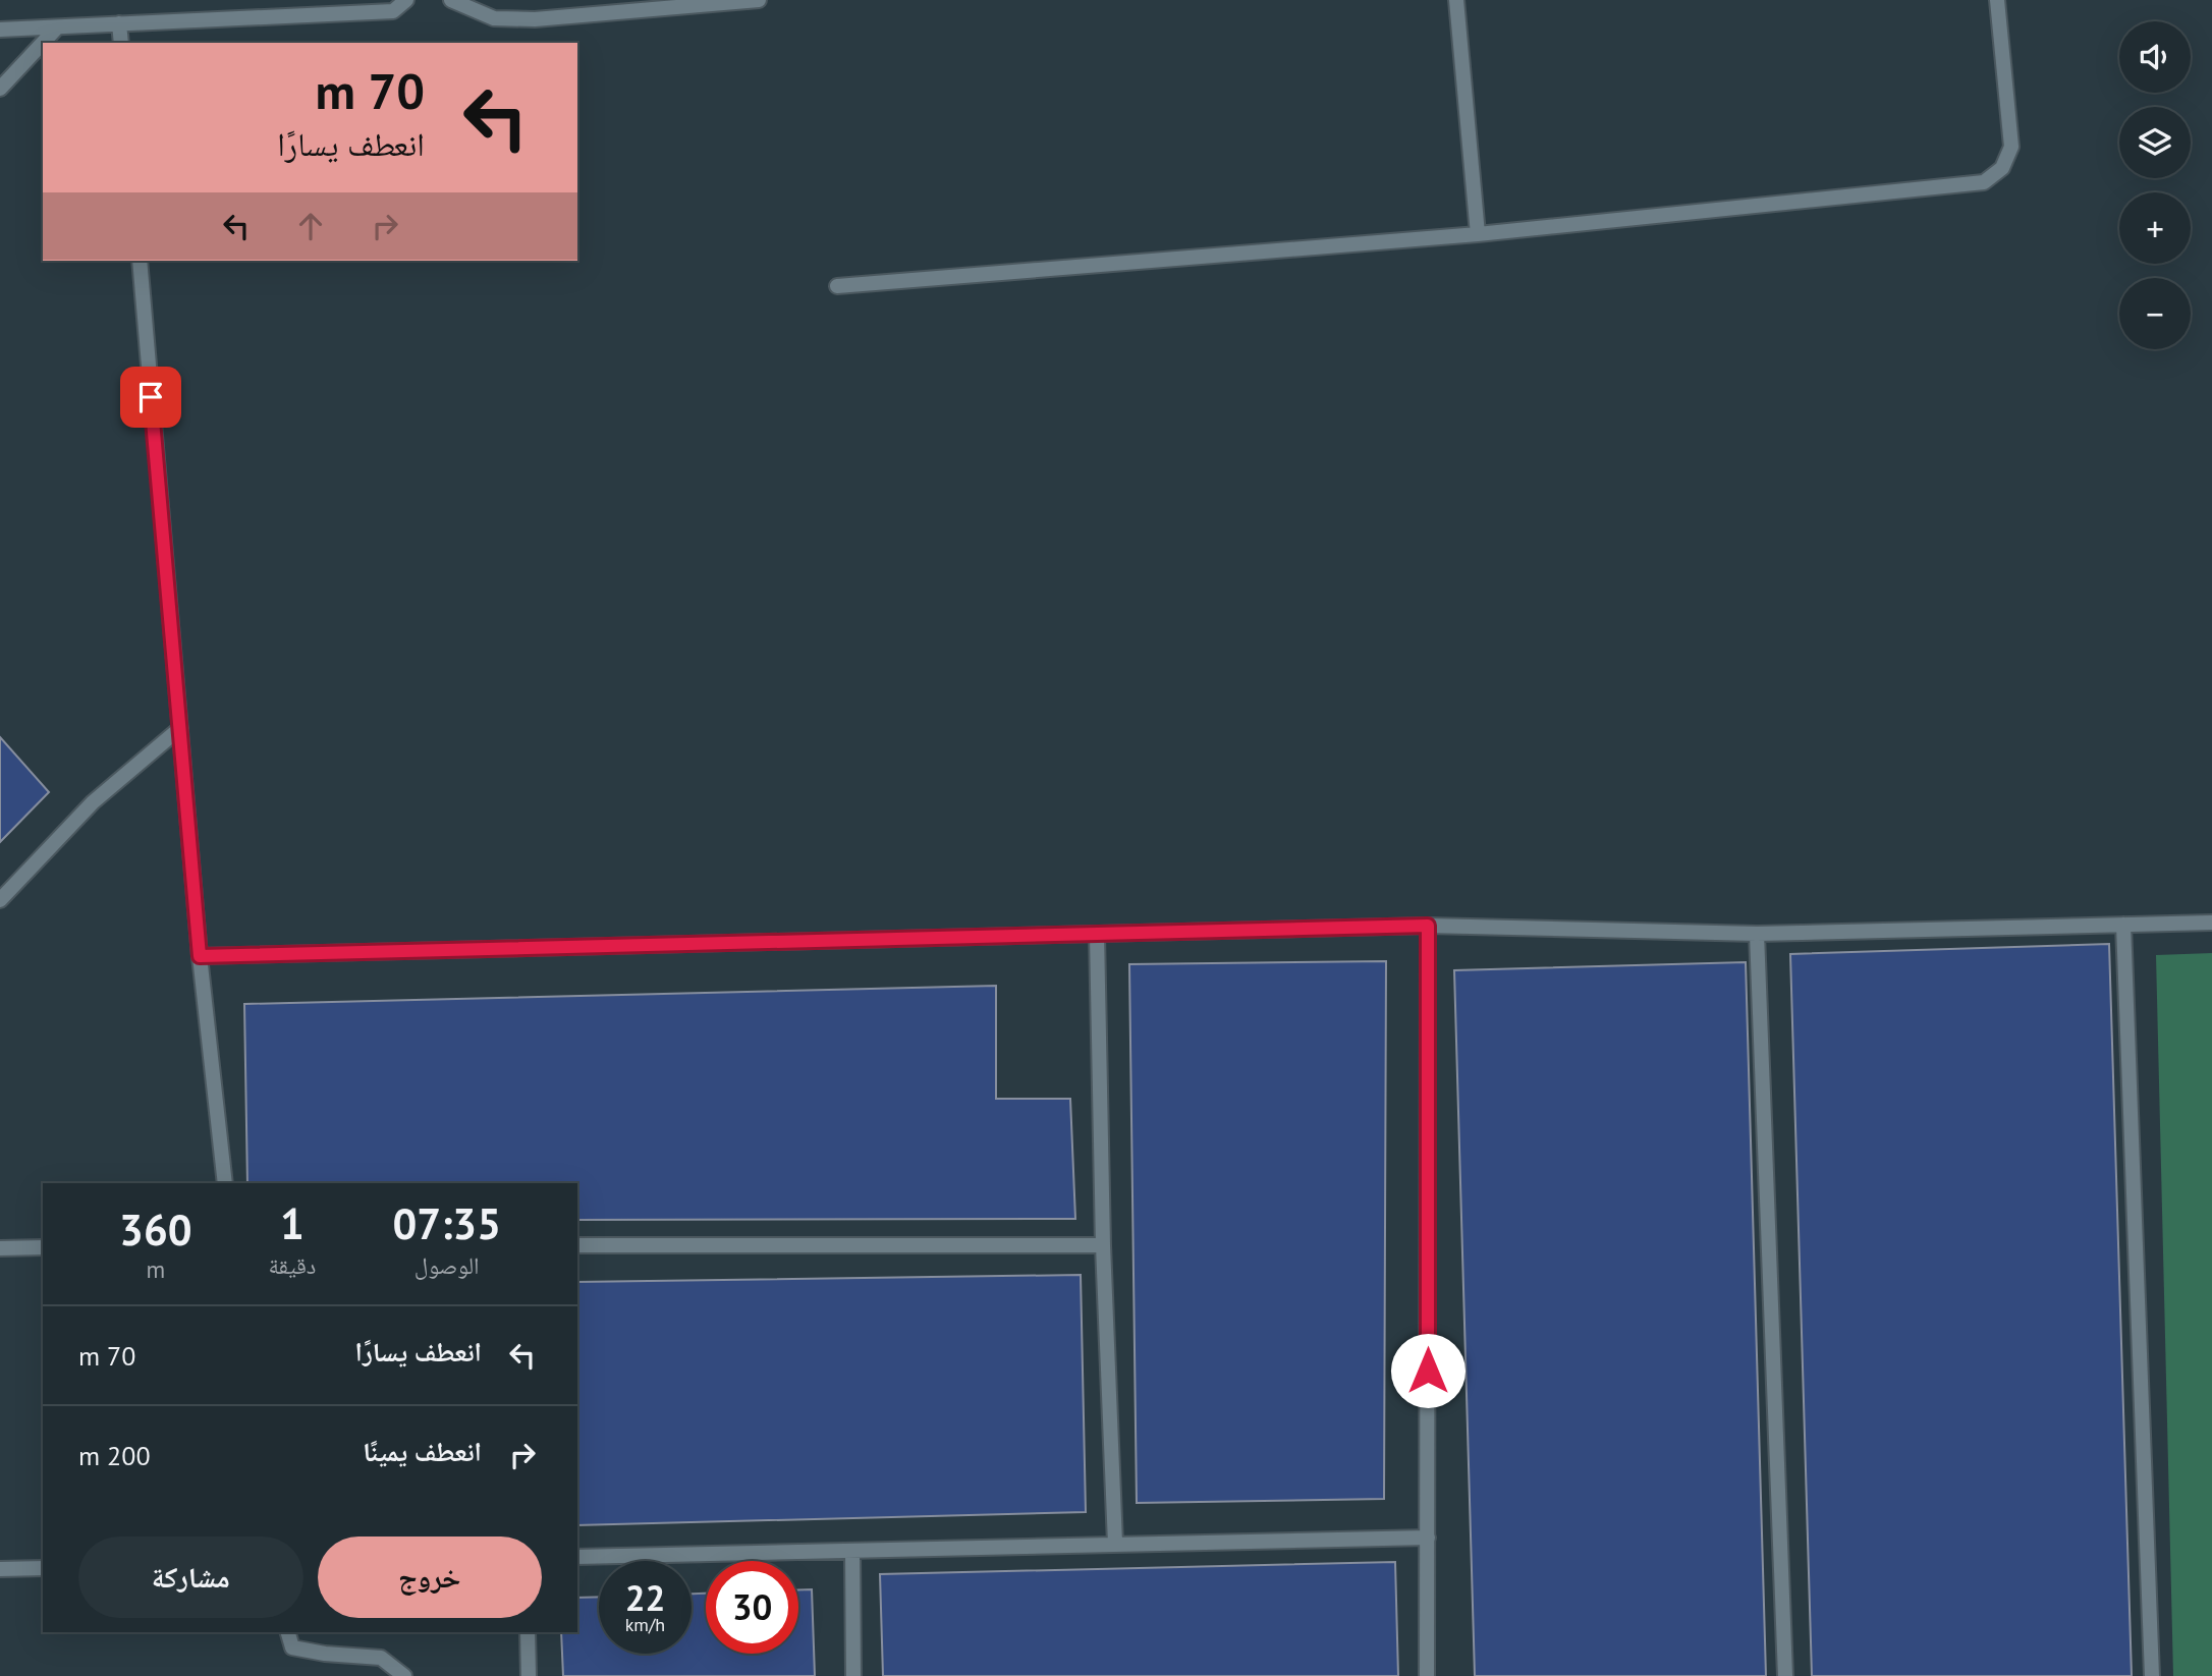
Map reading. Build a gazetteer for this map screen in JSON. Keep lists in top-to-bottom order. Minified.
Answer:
{"page":{"map_buttons":["+","−"],"turn":["70 m","انعطف يسارًا"],"eta":["07:35","الوصول","1","دقيقة","360","m"],"list":[{"name":"انعطف يسارًا","value":"70 m"},{"name":"انعطف يمينًا","value":"200 m"}],"buttons":["خروج","مشاركة"],"speed":"22 km/h","limit":"30"}}
